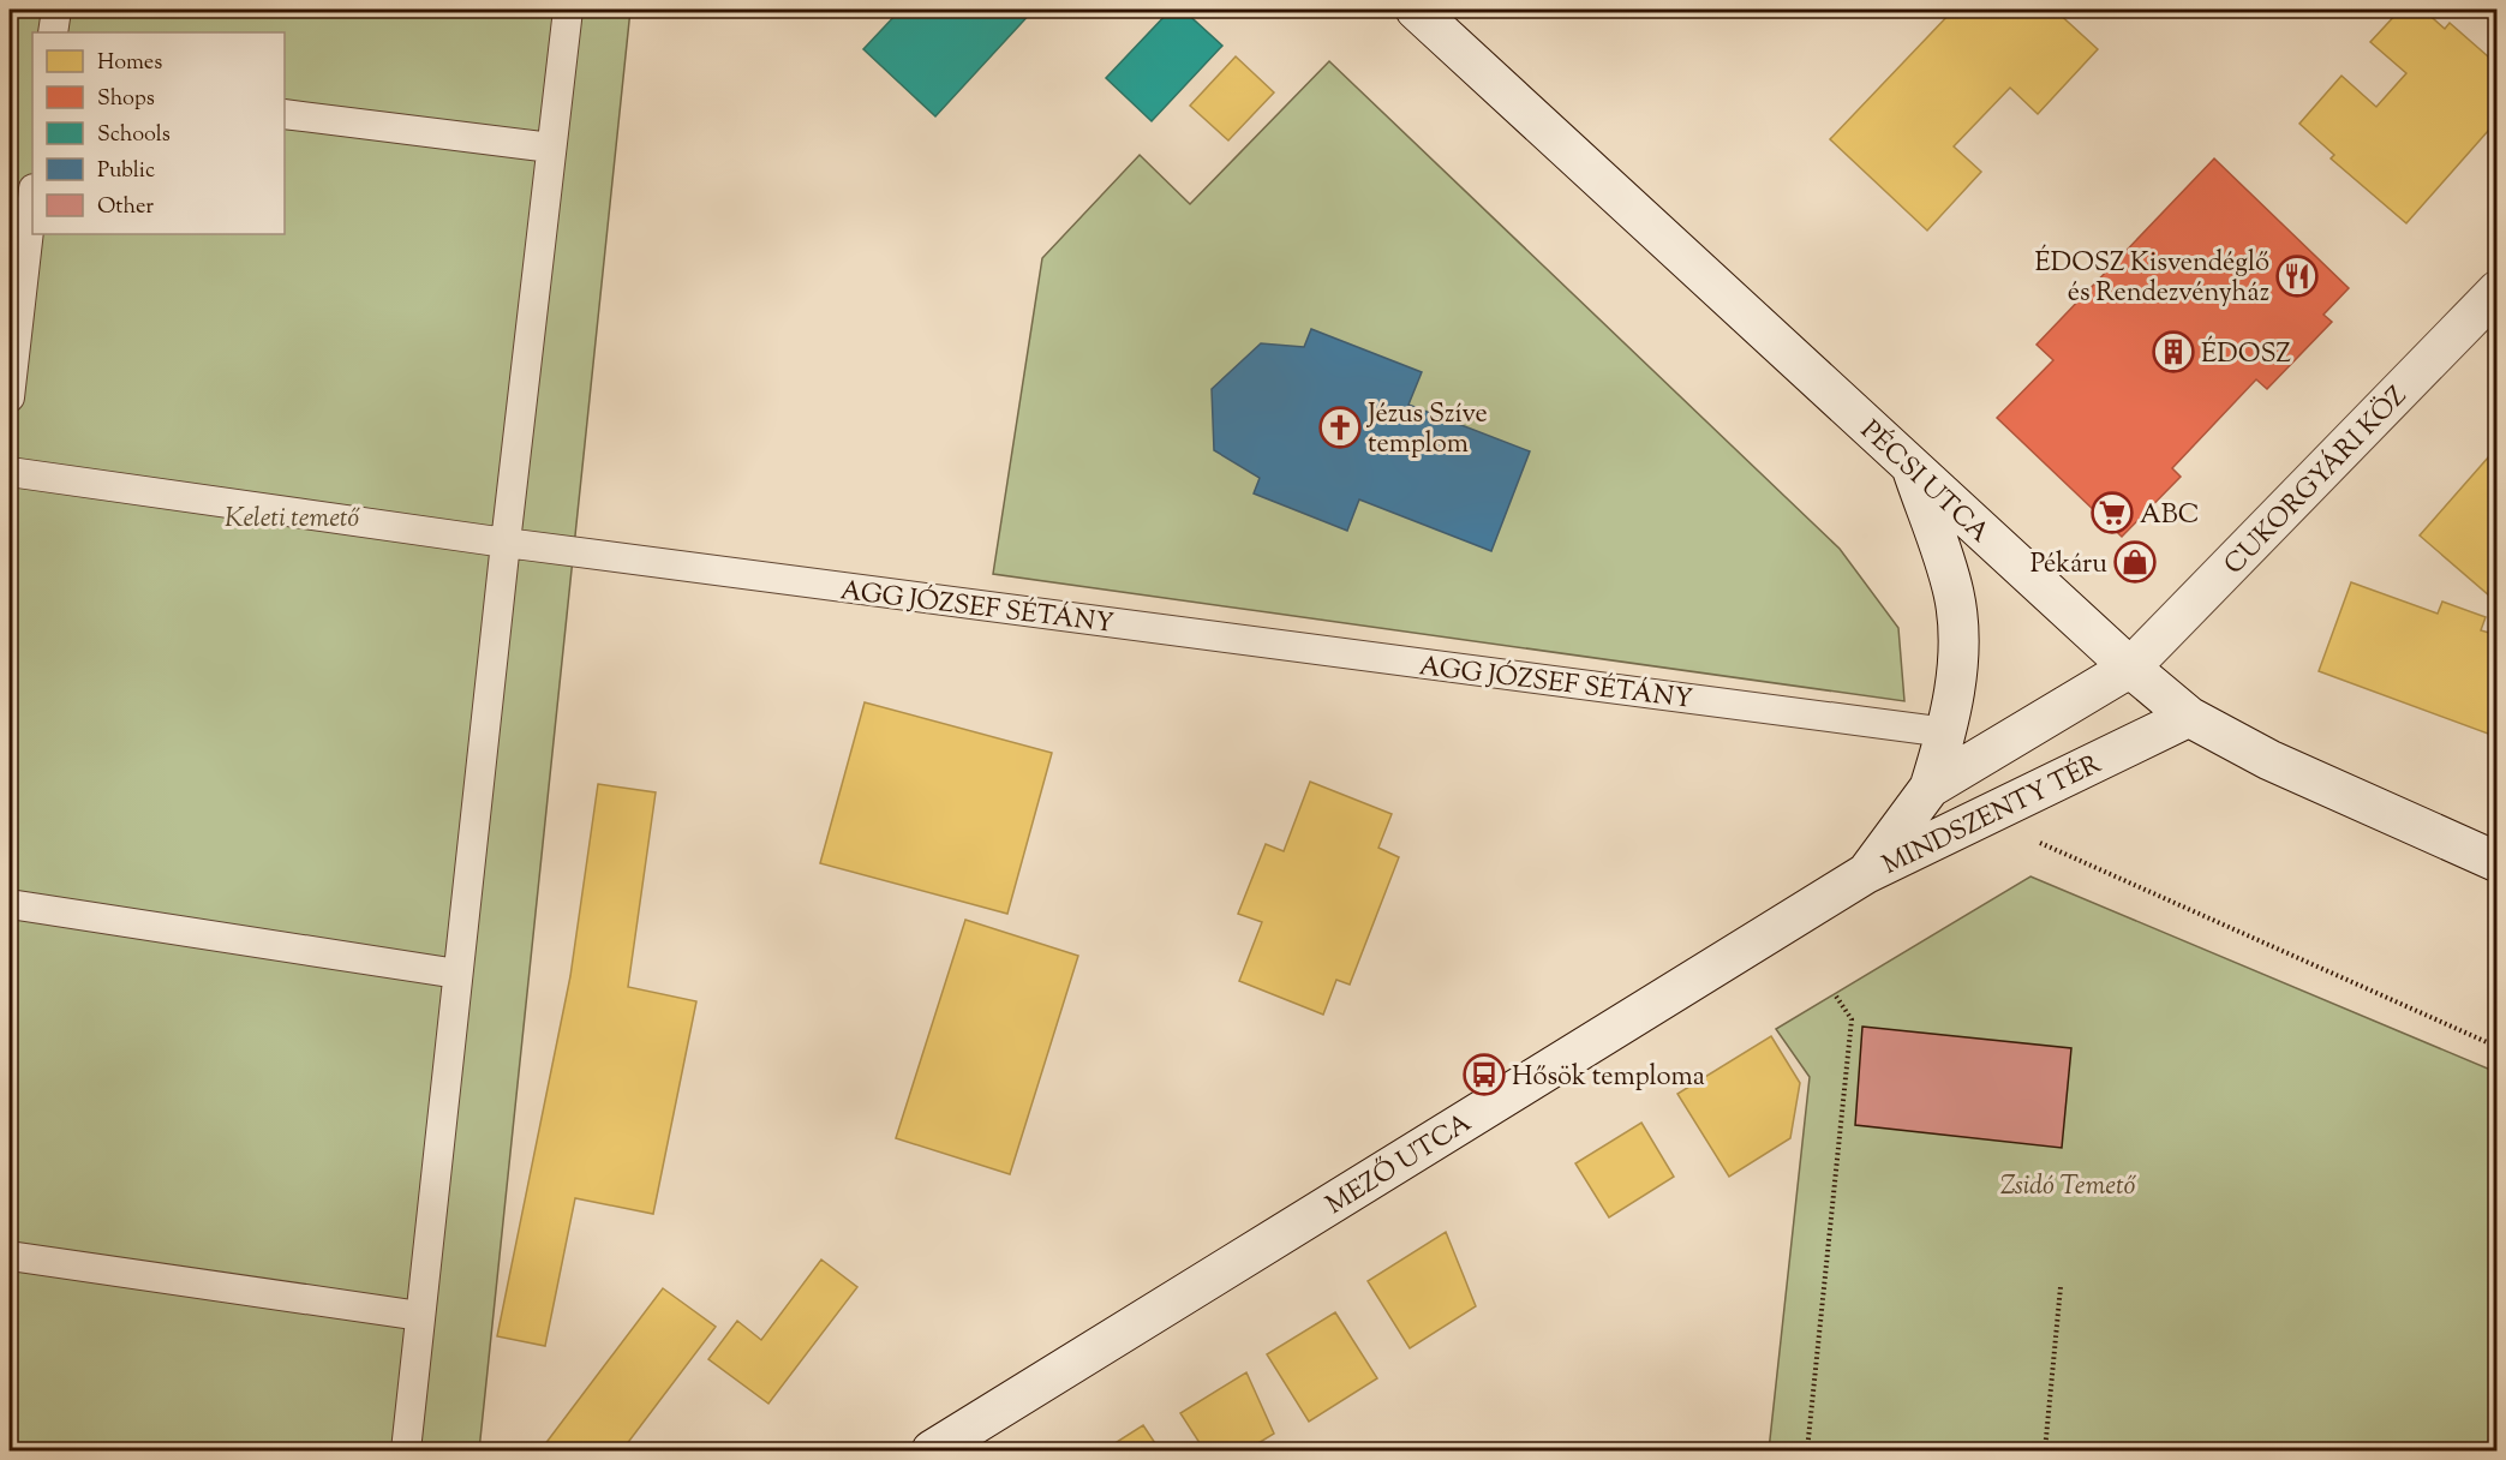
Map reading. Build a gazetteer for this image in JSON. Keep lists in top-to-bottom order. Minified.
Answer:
{"streets":{"street":["CUKORGYÁRI KÖZ","PÉCSI UTCA","MINDSZENTY TÉR","MEZŐ UTCA"],"lane":["AGG JÓZSEF SÉTÁNY"]},"crossings":[["CUKORGYÁRI KÖZ","PÉCSI UTCA"],["CUKORGYÁRI KÖZ","MINDSZENTY TÉR"],["PÉCSI UTCA","MINDSZENTY TÉR"],["MINDSZENTY TÉR","MEZŐ UTCA"]],"parks":["Keleti temető","Zsidó Temető"],"places":{"restaurant":["ÉDOSZ Kisvendéglő és Rendezvényház"],"building":["ÉDOSZ"],"church":["Jézus Szíve templom"],"supermarket":["ABC"],"shop":["Pékáru"],"bus stop":["Hősök temploma"]},"legend":["Homes","Shops","Schools","Public","Other"]}
